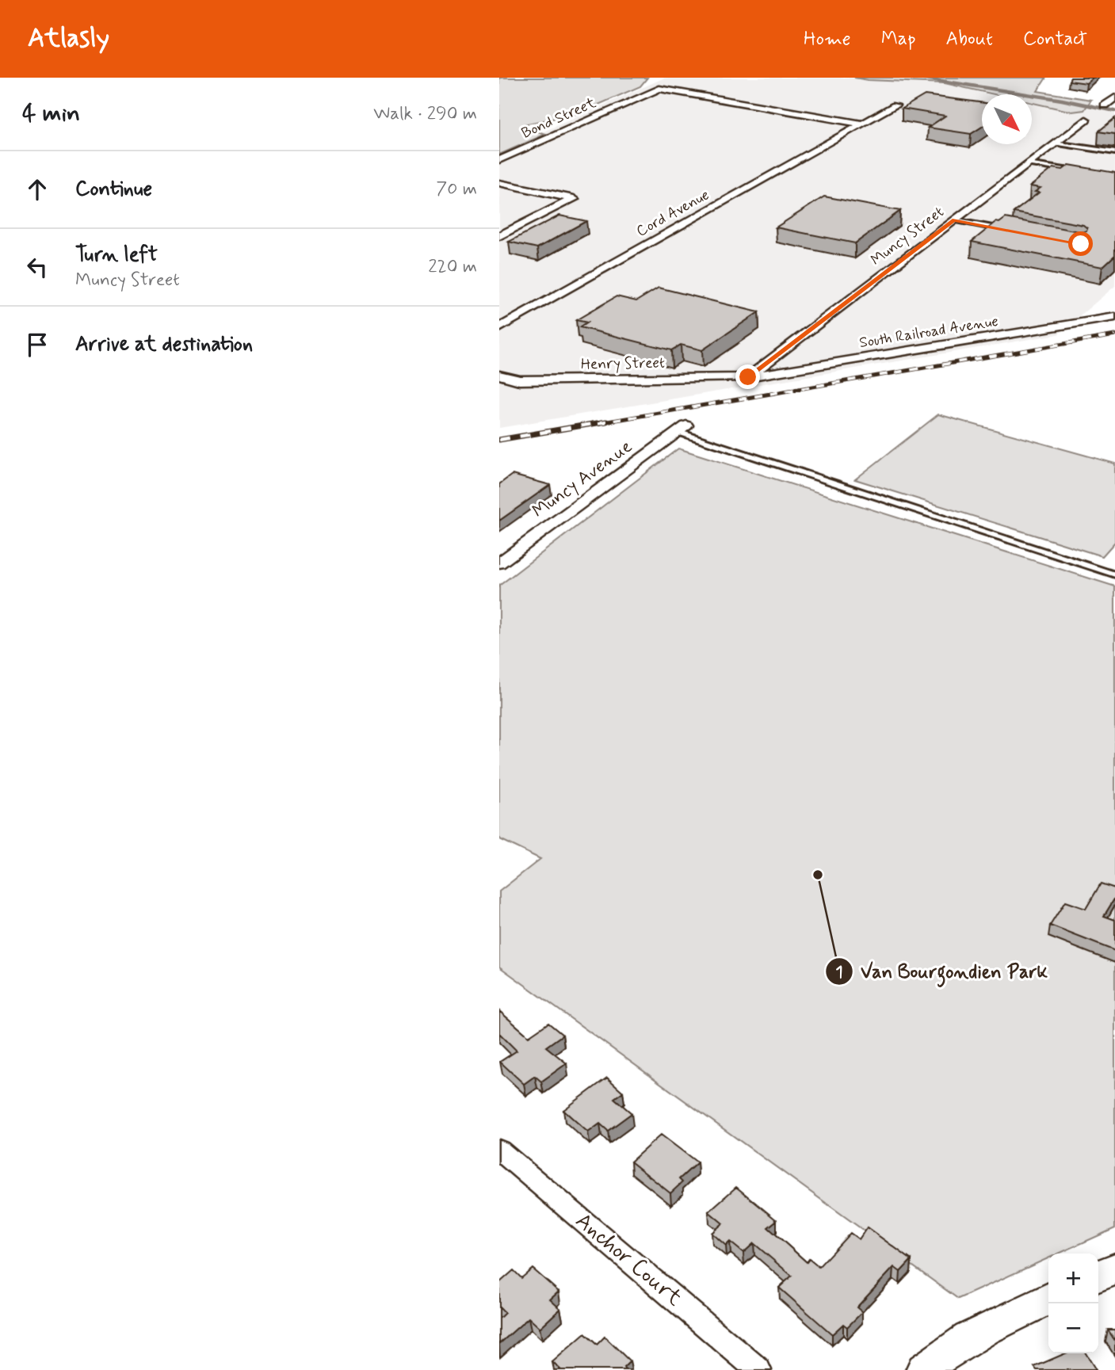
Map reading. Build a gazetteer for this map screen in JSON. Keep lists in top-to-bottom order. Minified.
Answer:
{"streets":{"street":["Bond Street","Cord Avenue","Muncy Street","South Railroad Avenue","Henry Street","Muncy Avenue","Anchor Court"]},"crossings":[["Bond Street","Cord Avenue"],["Muncy Street","South Railroad Avenue"],["Muncy Street","Henry Street"],["South Railroad Avenue","Henry Street"]],"places":["Van Bourgondien Park"],"north":"bottom right","page":{"header":"Atlasly","nav":["Home","Map","About","Contact"],"heading":["4 min","Walk · 290 m"],"list":[["Continue","70 m"],["Turn left","Muncy Street","220 m"],"Arrive at destination"],"map_buttons":["+","−"]}}
